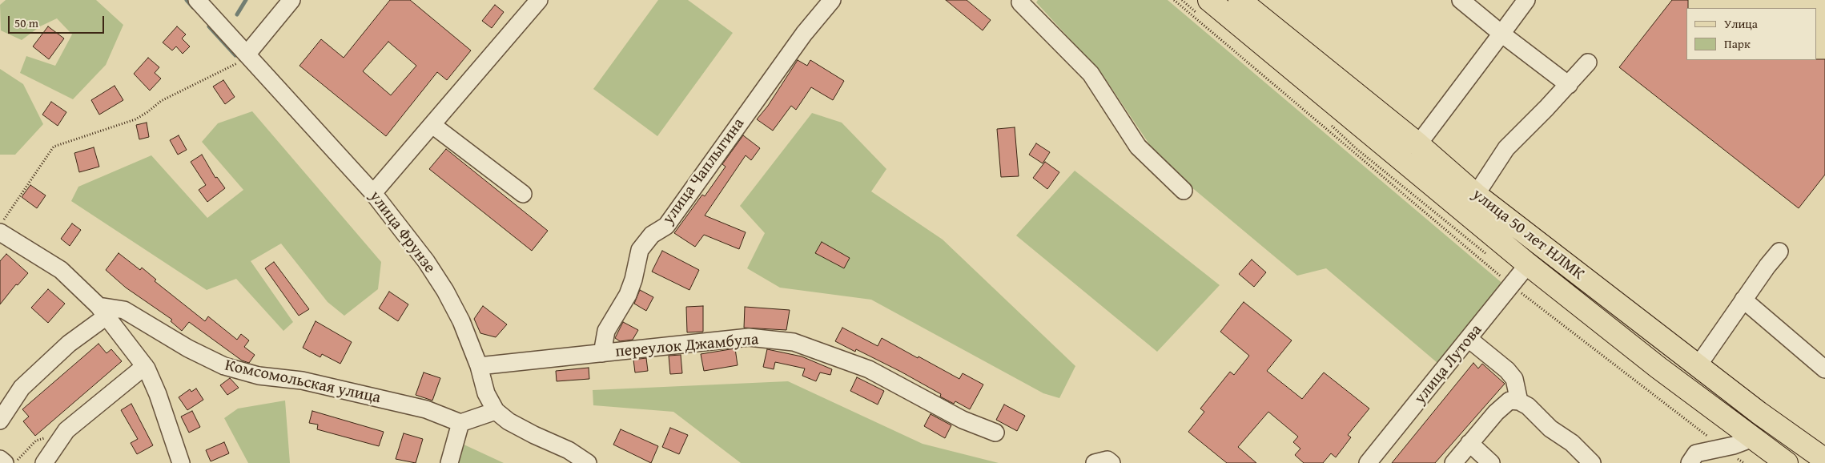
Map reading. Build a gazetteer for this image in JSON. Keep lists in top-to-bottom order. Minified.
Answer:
{"streets":{"main road":["улица 50 лет НЛМК"],"street":["улица Чаплыгина","улица Фрунзе","переулок Джамбула","улица Лутова","Комсомольская улица"]},"crossings":[["улица Чаплыгина","переулок Джамбула"],["улица Фрунзе","переулок Джамбула"],["улица 50 лет НЛМК","улица Лутова"]],"legend":["Улица","Парк"],"scale_bar":"50 m"}
